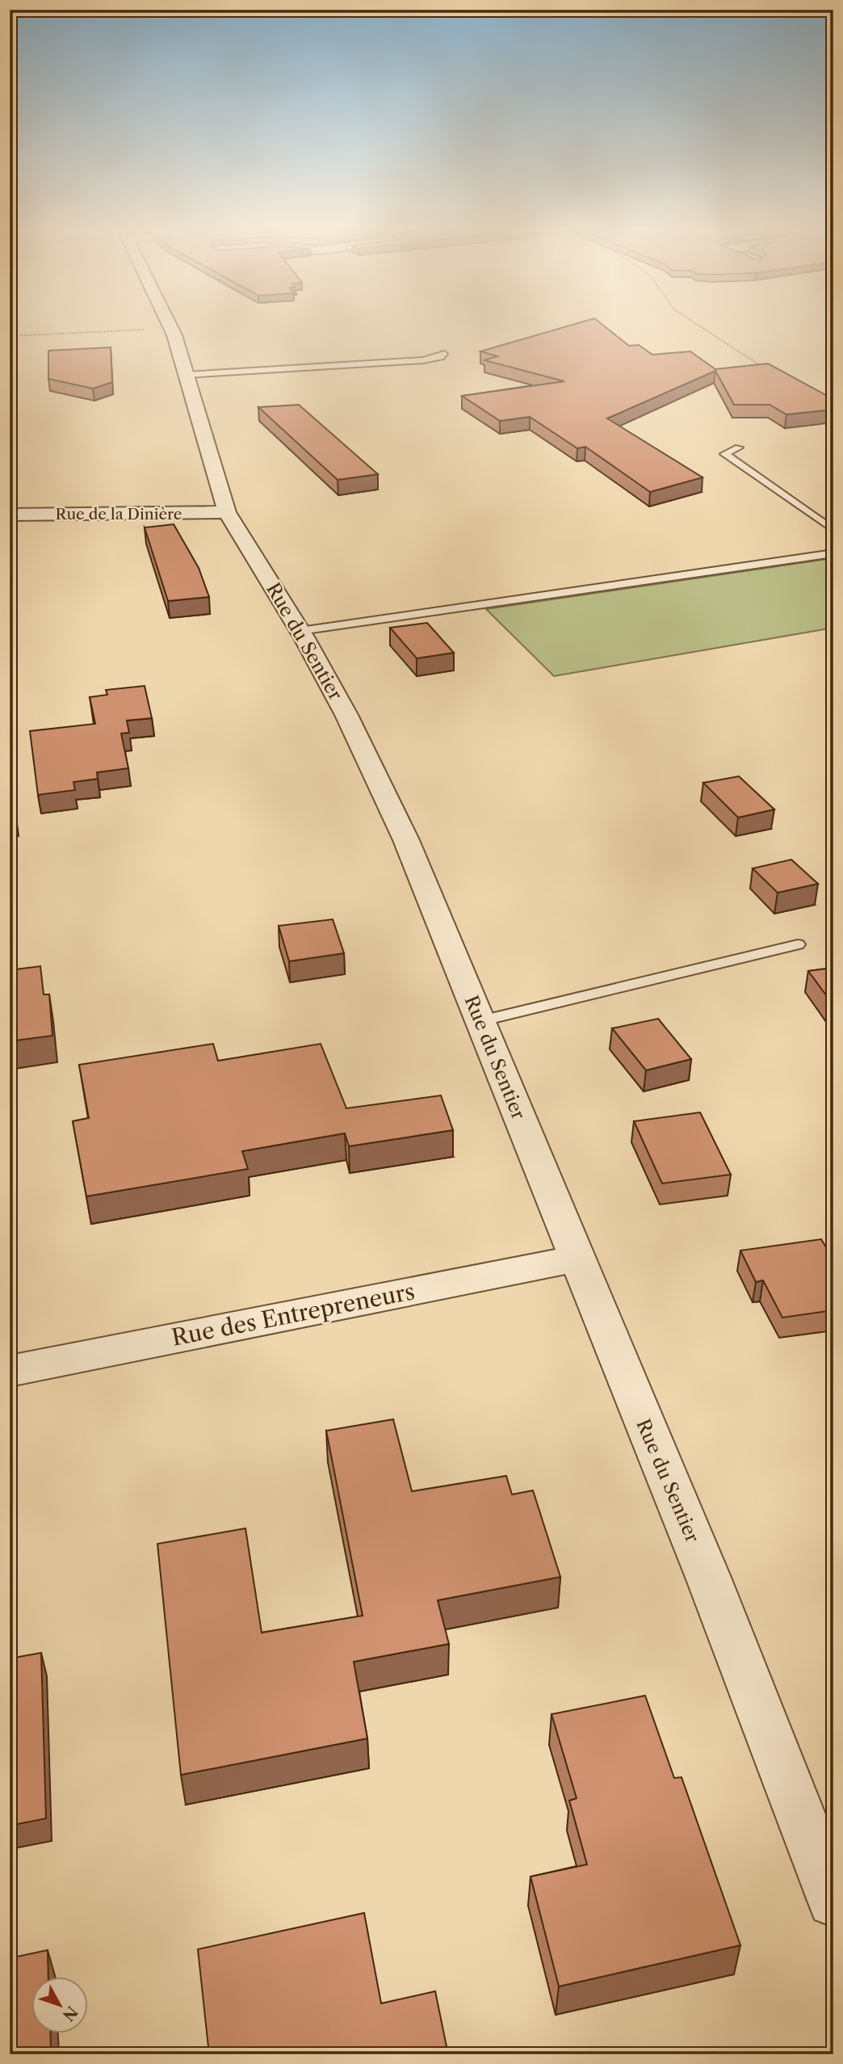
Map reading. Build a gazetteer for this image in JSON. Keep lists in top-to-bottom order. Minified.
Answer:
{"streets":{"street":["Rue de la Dinière","Rue du Sentier","Rue des Entrepreneurs"]},"crossings":[["Rue de la Dinière","Rue du Sentier"],["Rue du Sentier","Rue des Entrepreneurs"]],"north":"bottom right"}
